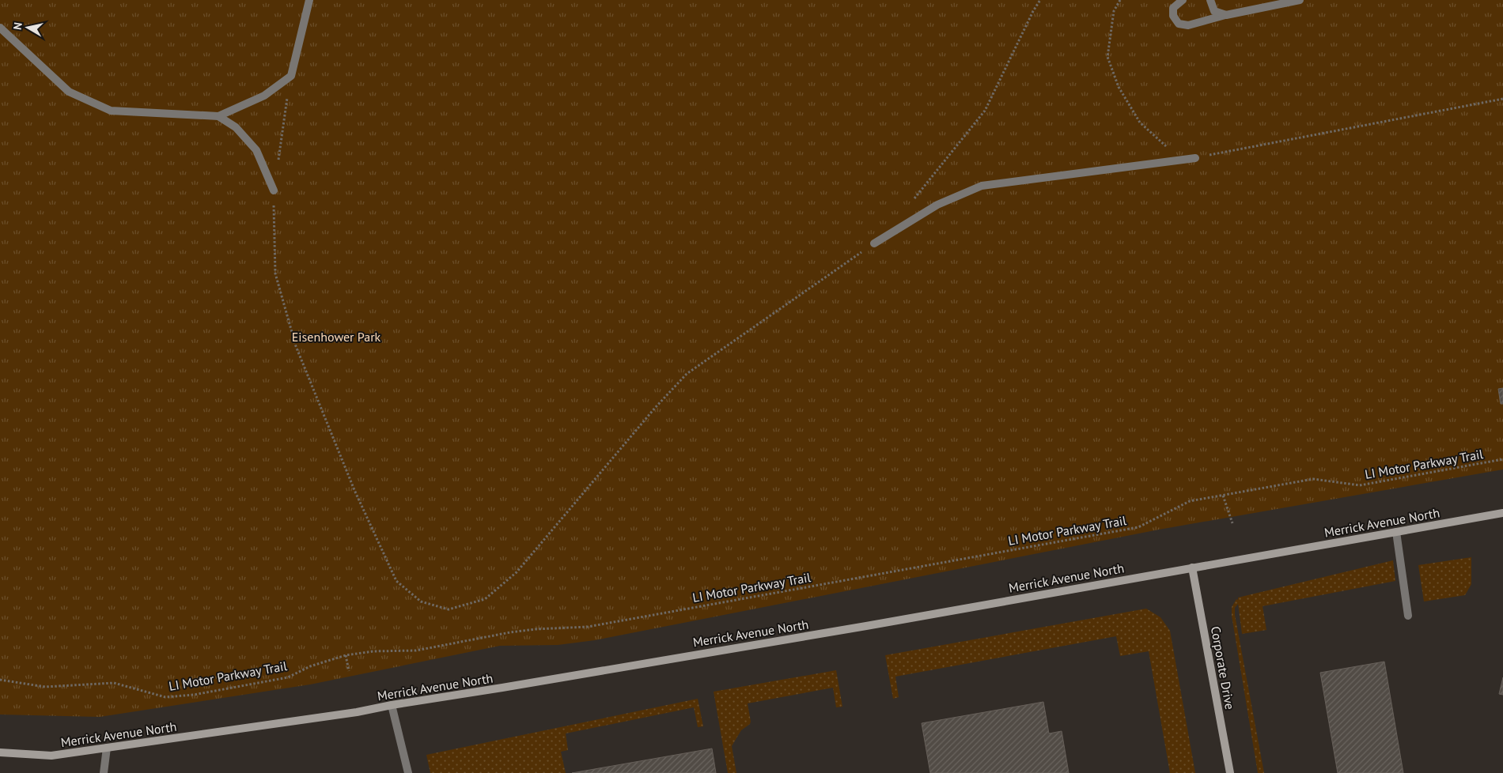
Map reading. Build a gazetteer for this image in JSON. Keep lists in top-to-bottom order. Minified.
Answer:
{"streets":{"main road":["Merrick Avenue North","Corporate Drive"],"path":["LI Motor Parkway Trail"]},"crossings":[["Merrick Avenue North","Corporate Drive"]],"parks":["Eisenhower Park"],"north":"left"}
